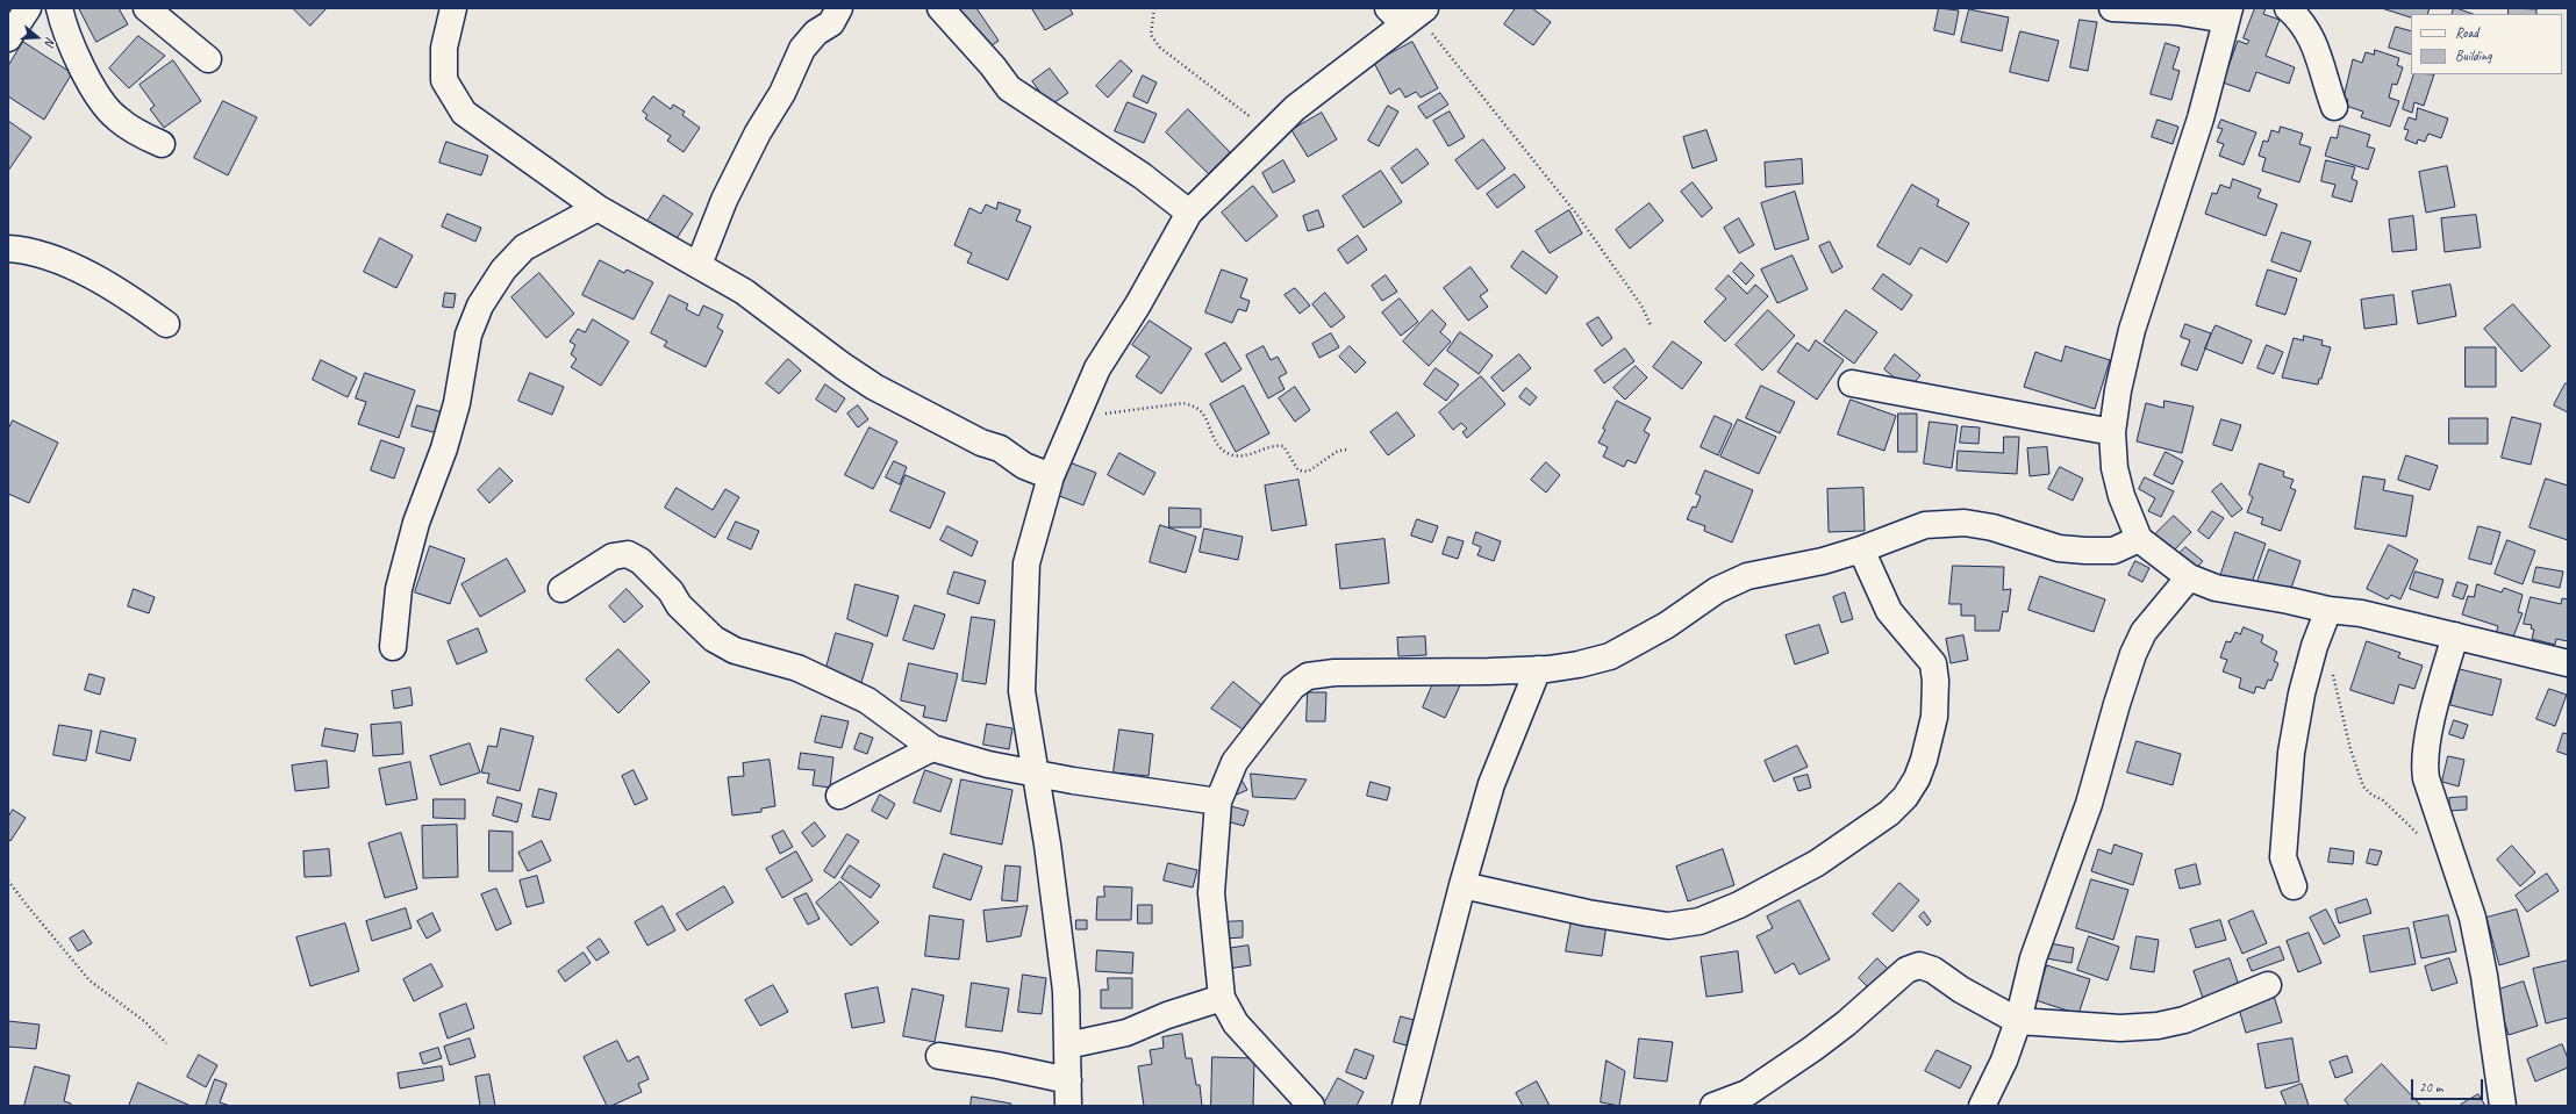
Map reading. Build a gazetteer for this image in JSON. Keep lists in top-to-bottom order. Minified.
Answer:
{"legend":["Road","Building"],"scale_bar":"20 m","north":"right"}
